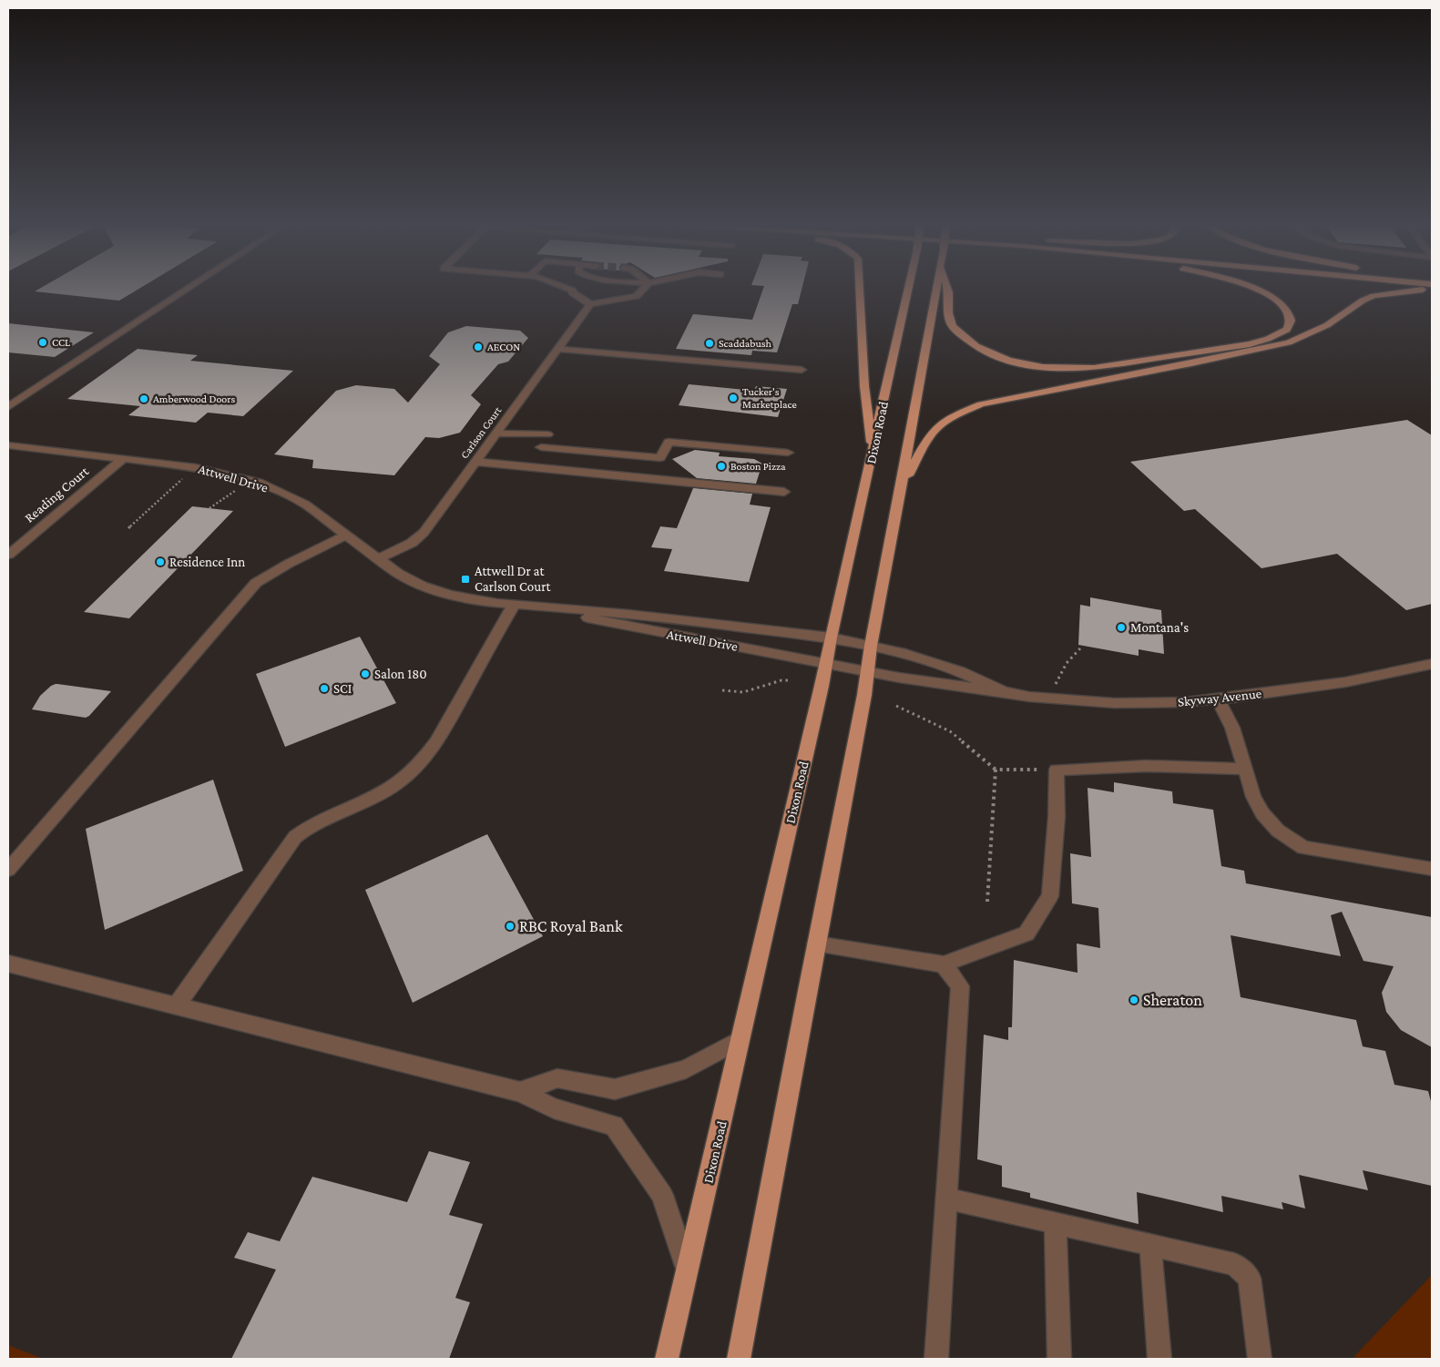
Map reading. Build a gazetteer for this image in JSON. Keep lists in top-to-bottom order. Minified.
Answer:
{"streets":{"main road":["Dixon Road"],"street":["Carlson Court","Attwell Drive","Reading Court","Skyway Avenue"]},"crossings":[["Carlson Court","Attwell Drive"],["Dixon Road","Attwell Drive"],["Attwell Drive","Reading Court"],["Attwell Drive","Skyway Avenue"]],"places":{"other":["CCL","Scaddabush","AECON","Tucker's Marketplace","Amberwood Doors","Boston Pizza","Residence Inn","Montana's","Salon 180","SCI","RBC Royal Bank","Sheraton"],"transit":["Attwell Dr at Carlson Court"]}}
